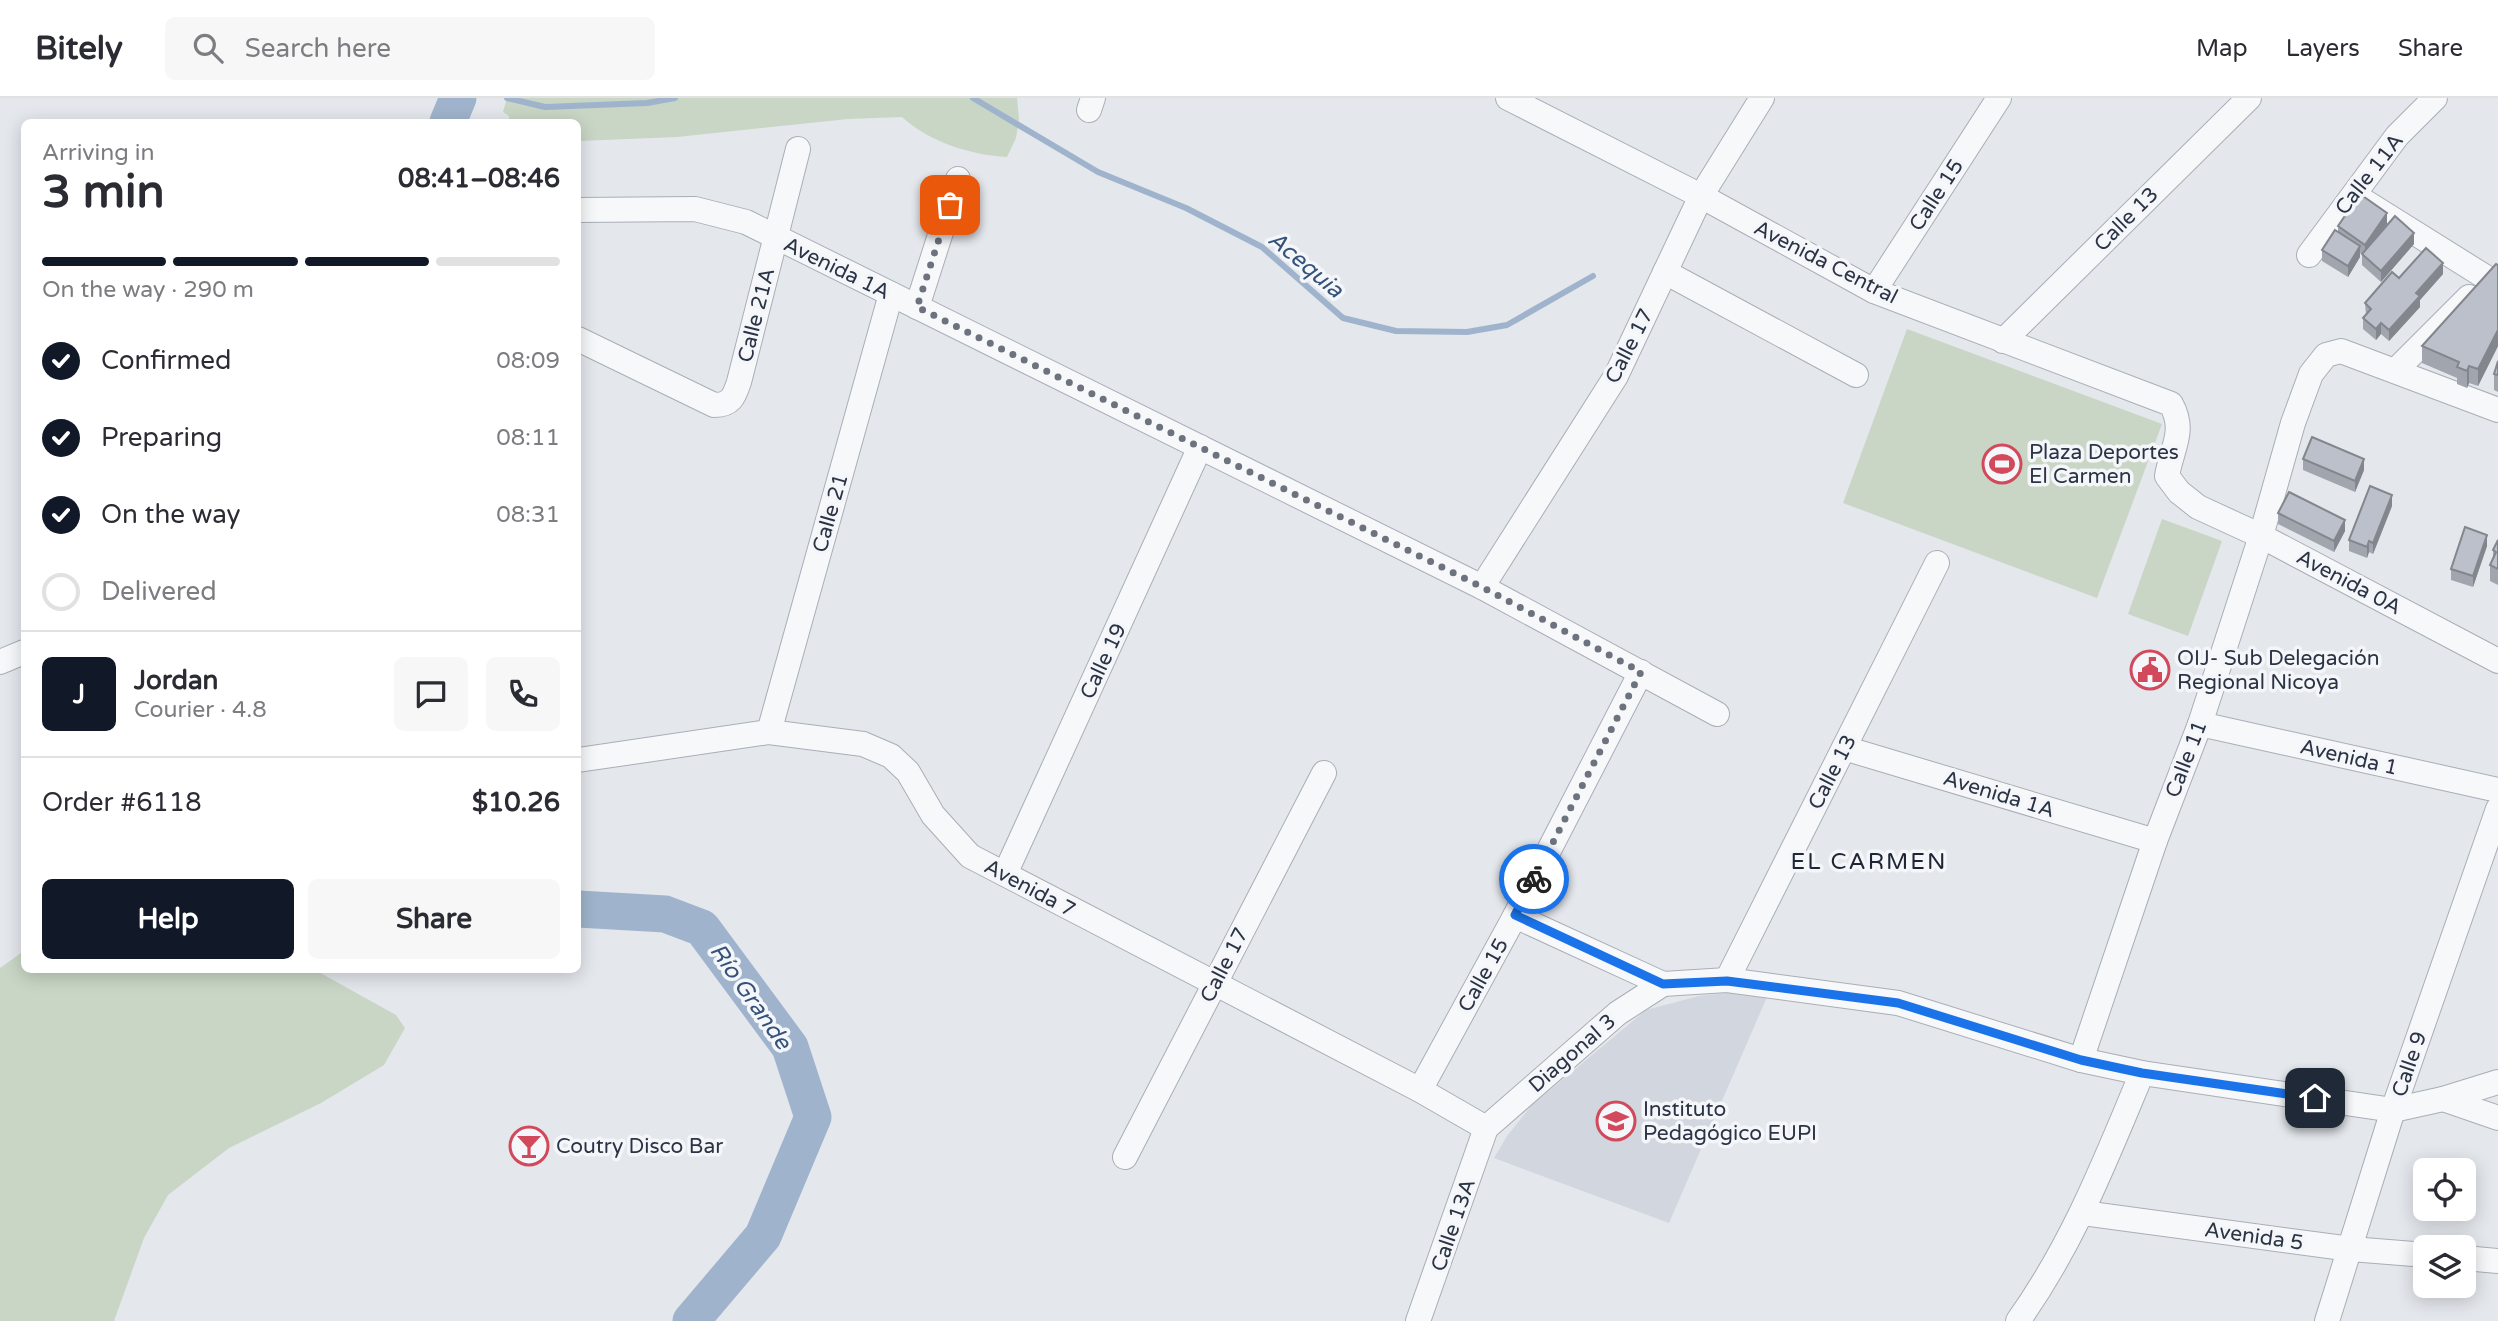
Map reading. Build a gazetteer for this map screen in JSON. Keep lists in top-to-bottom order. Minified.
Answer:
{"streets":{"street":["Calle 11A","Calle 15","Calle 13","Avenida Central","Avenida 1A","Calle 21A","Calle 17","Calle 21","Avenida 0A","Calle 19","Avenida 1","Calle 11","Avenida 7","Diagonal 3","Calle 9","Calle 13A","Avenida 5"]},"crossings":[["Calle 15","Avenida Central"],["Calle 15","Avenida 1A"],["Calle 15","Avenida 7"],["Calle 13","Avenida Central"],["Calle 13","Avenida 1A"],["Avenida Central","Calle 17"],["Avenida Central","Avenida 0A"],["Avenida 1A","Calle 21A"],["Avenida 1A","Calle 17"],["Avenida 1A","Calle 21"],["Avenida 1A","Calle 19"],["Avenida 1A","Calle 11"],["Calle 17","Avenida 7"],["Calle 21","Avenida 7"],["Avenida 0A","Calle 11"],["Calle 19","Avenida 7"],["Avenida 1","Calle 11"],["Avenida 7","Diagonal 3"],["Avenida 7","Calle 13A"],["Diagonal 3","Calle 13A"],["Calle 9","Avenida 5"]],"districts":["EL CARMEN"],"water":["Acequia","Río Grande"],"places":{"sports":["Plaza Deportes El Carmen"],"public building":["OIJ- Sub Delegación Regional Nicoya"],"school or university":["Instituto Pedagógico EUPI"],"bar":["Coutry Disco Bar"]},"page":{"header":"Bitely","search":"Search here","nav":["Map","Layers","Share"],"heading":["3 min","Arriving in","08:41–08:46"],"panel":["Jordan","Courier · 4.8","Order #6118","$10.26"],"bar":"On the way · 290 m","list":[["Confirmed","08:09"],["Preparing","08:11"],["On the way","08:31"],"Delivered"],"round":"J","buttons":["Help","Share"]}}
